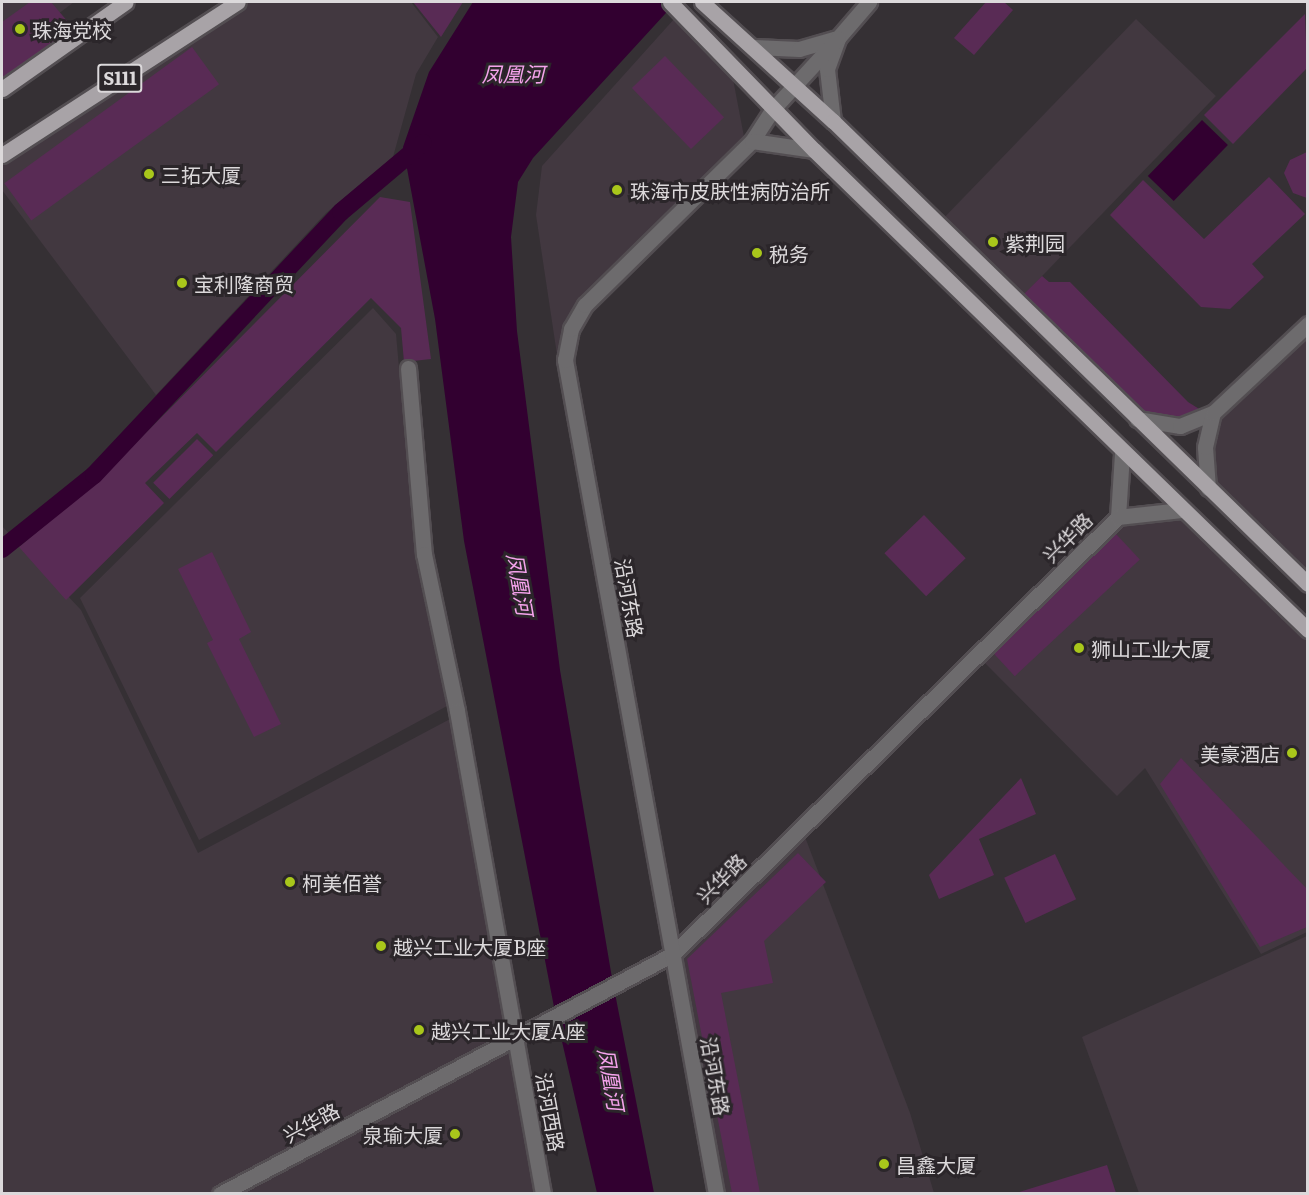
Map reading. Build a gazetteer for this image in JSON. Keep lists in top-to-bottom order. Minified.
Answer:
{"streets":{"main road":["S111"],"street":["兴华路","沿河东路","沿河西路"]},"crossings":[["兴华路","沿河东路"],["兴华路","沿河西路"]],"water":["凤凰河"],"places":["珠海党校","三拓大厦","珠海市皮肤性病防治所","紫荆园","税务","宝利隆商贸","狮山工业大厦","美豪酒店","柯美佰誉","越兴工业大厦B座","越兴工业大厦A座","泉瑜大厦","昌鑫大厦"]}
